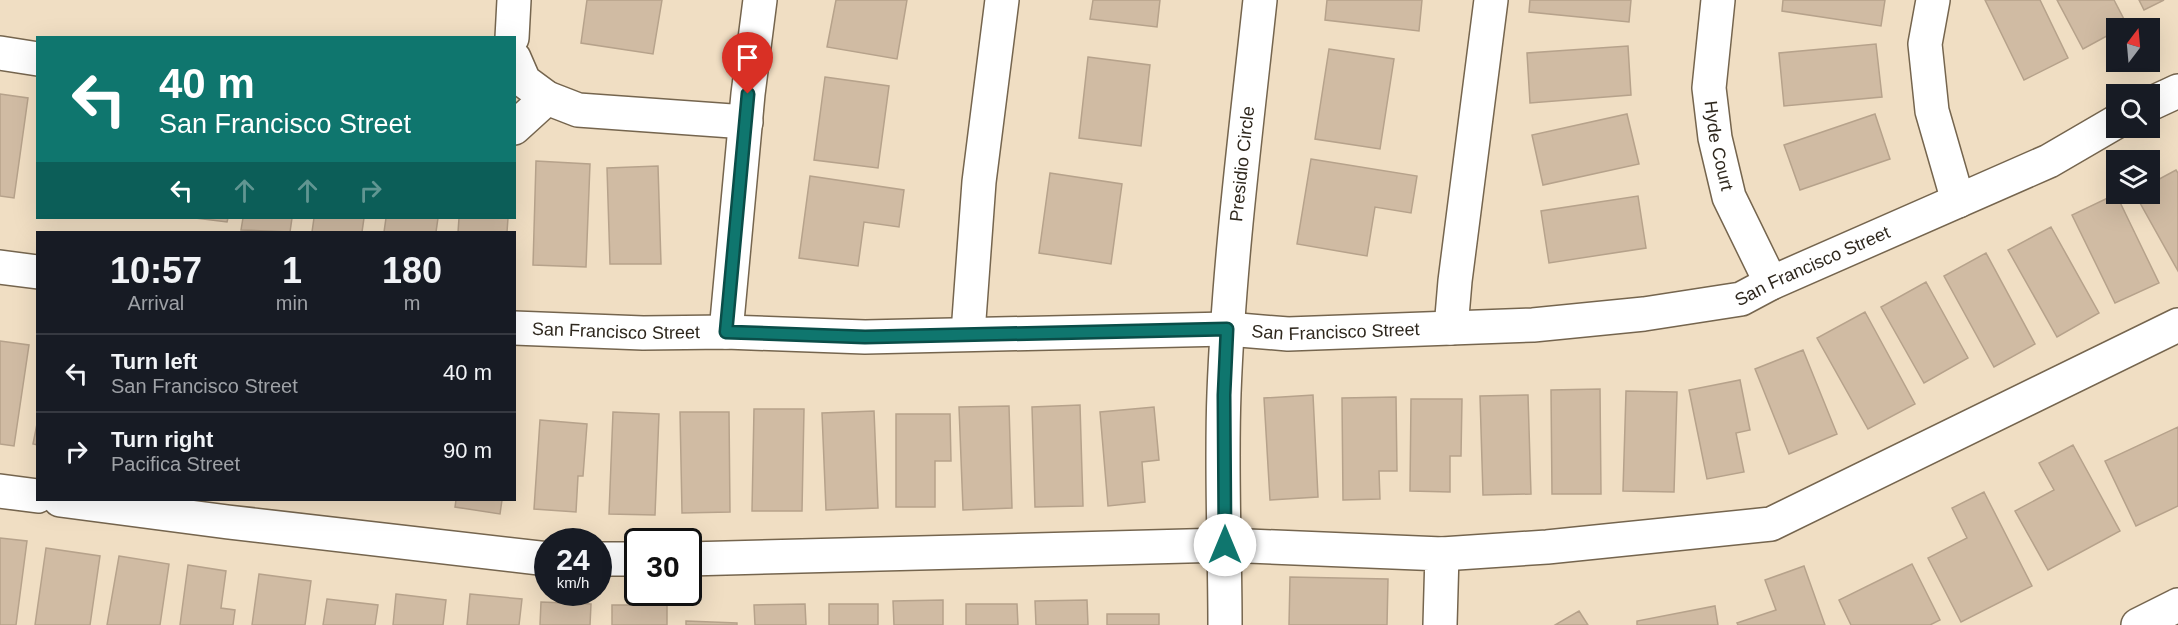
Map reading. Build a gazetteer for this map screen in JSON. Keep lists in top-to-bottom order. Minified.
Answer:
{"streets":{"street":["Hyde Court","Presidio Circle","San Francisco Street"]},"crossings":[["Hyde Court","San Francisco Street"],["Presidio Circle","San Francisco Street"]],"north":"top","page":{"turn":["40 m","San Francisco Street"],"eta":["10:57","Arrival","1","min","180","m"],"list":[{"name":"Turn left","note":"San Francisco Street","value":"40 m"},{"name":"Turn right","note":"Pacifica Street","value":"90 m"}],"speed":"24 km/h","limit":"30"}}
